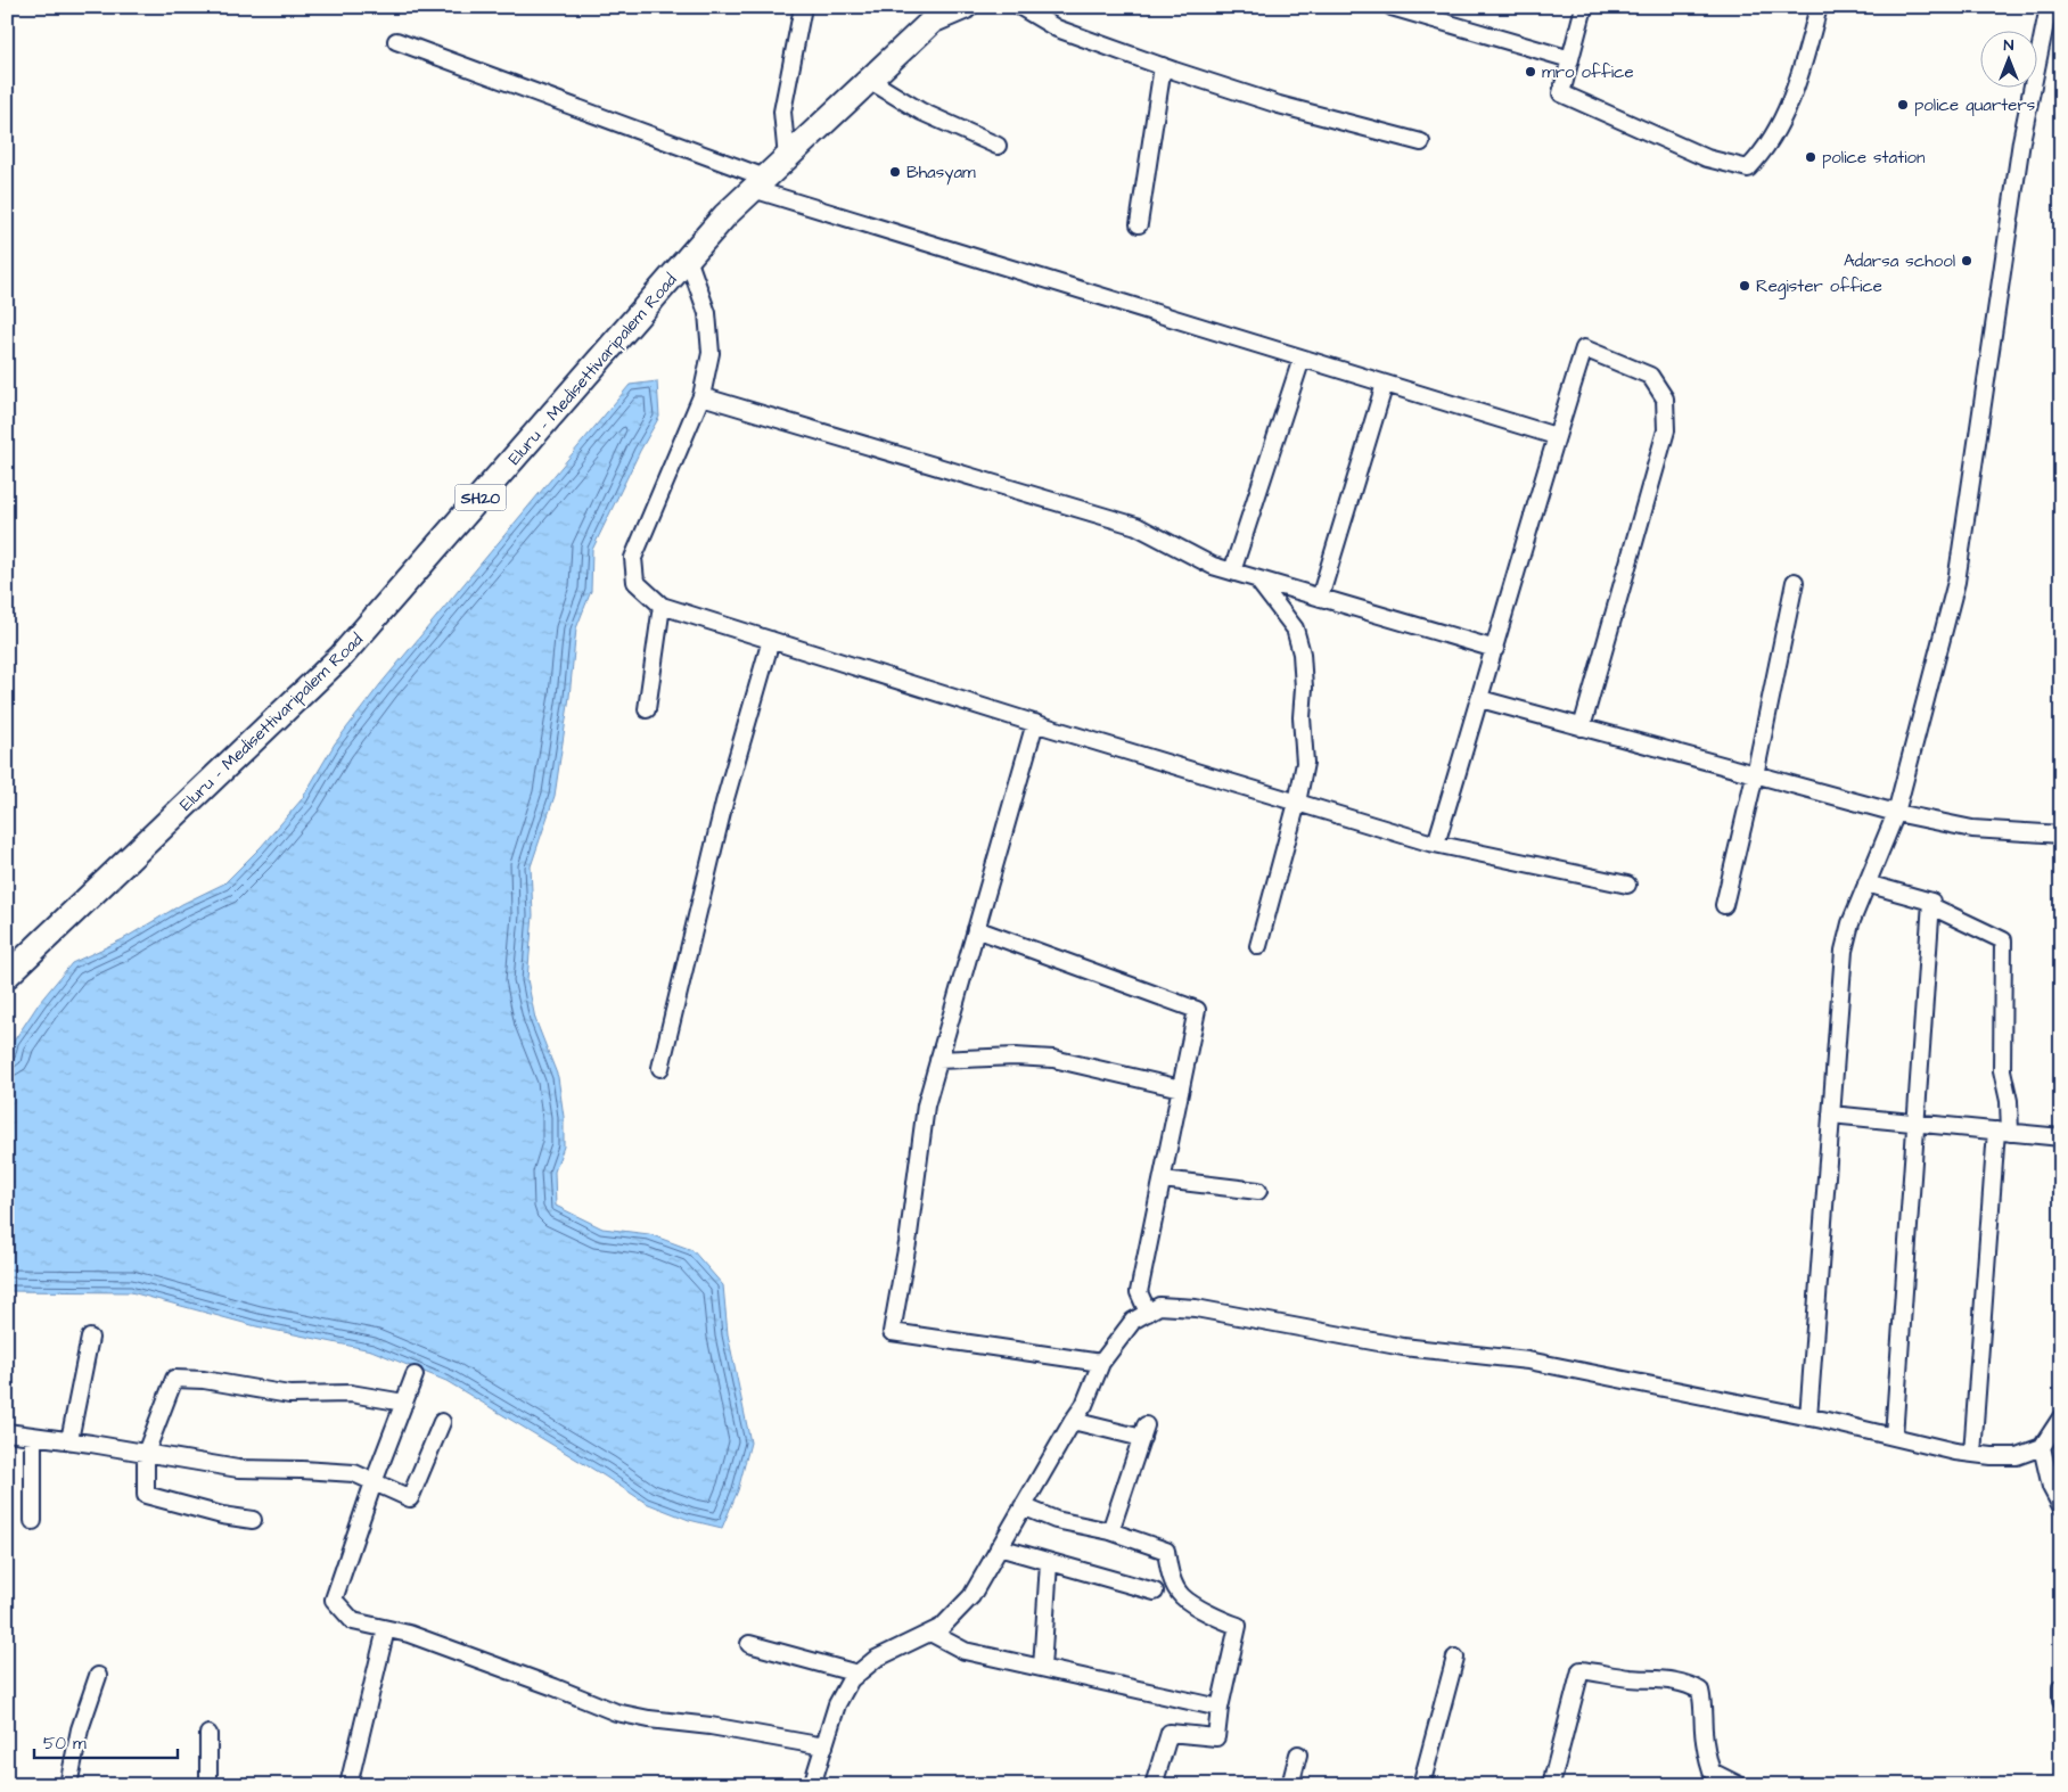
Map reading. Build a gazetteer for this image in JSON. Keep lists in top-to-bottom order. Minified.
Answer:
{"streets":{"main road":["Eluru - Medisettivaripalem Road","SH20"]},"places":["mro office","police quarters","police station","Bhasyam","Adarsa school","Register office"],"scale_bar":"50 m","north":"top"}
